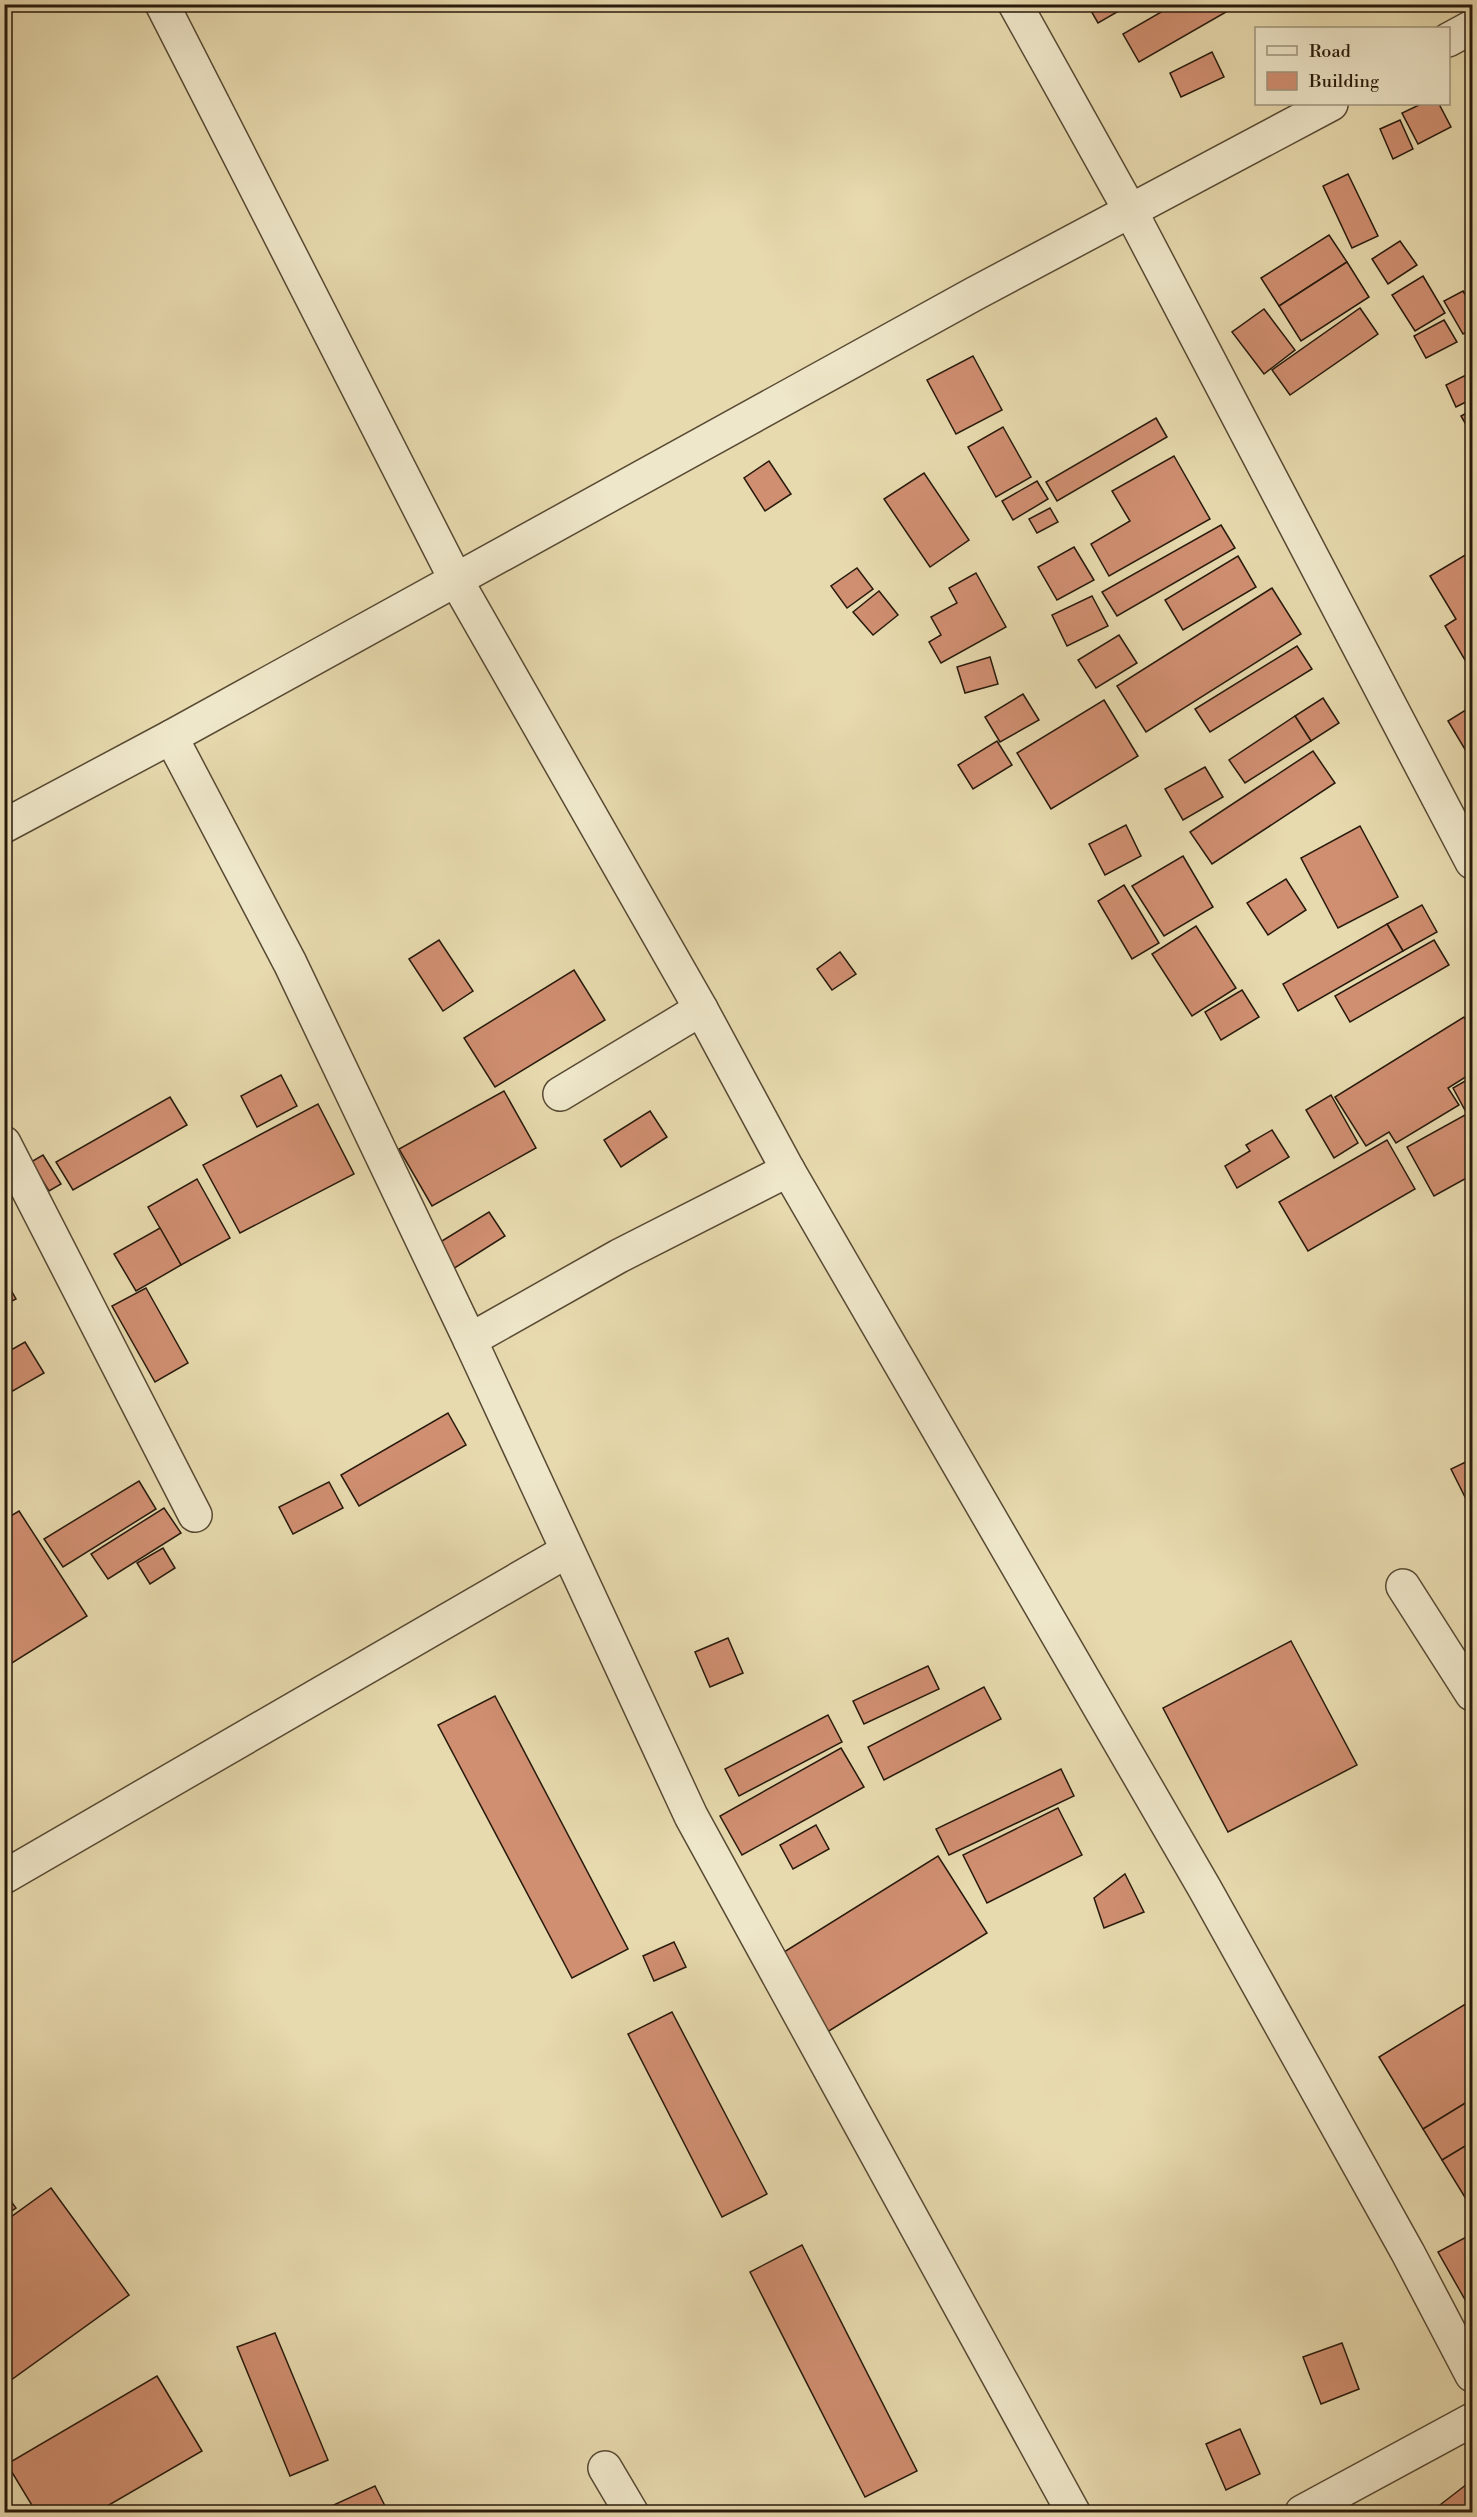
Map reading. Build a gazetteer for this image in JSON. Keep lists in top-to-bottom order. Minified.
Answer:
{"legend":["Road","Building"]}
